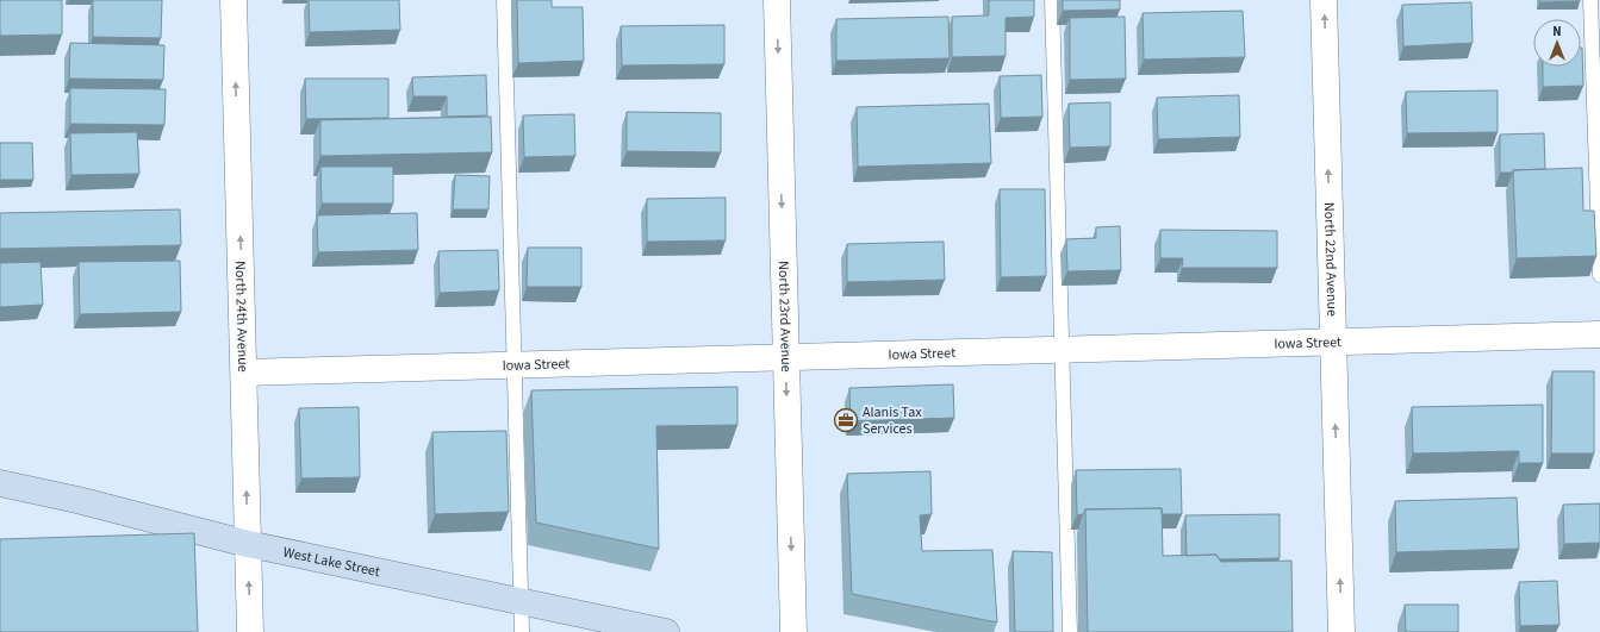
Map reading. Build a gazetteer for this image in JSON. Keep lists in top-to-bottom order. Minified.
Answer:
{"streets":{"main road":["West Lake Street"],"street":["North 22nd Avenue","North 24th Avenue","North 23rd Avenue","Iowa Street"]},"crossings":[["North 22nd Avenue","Iowa Street"],["North 24th Avenue","Iowa Street"],["North 24th Avenue","West Lake Street"],["North 23rd Avenue","Iowa Street"]],"one_way":["North 22nd Avenue","North 24th Avenue","North 23rd Avenue"],"places":{"office":["Alanis Tax Services"]},"north":"top"}
